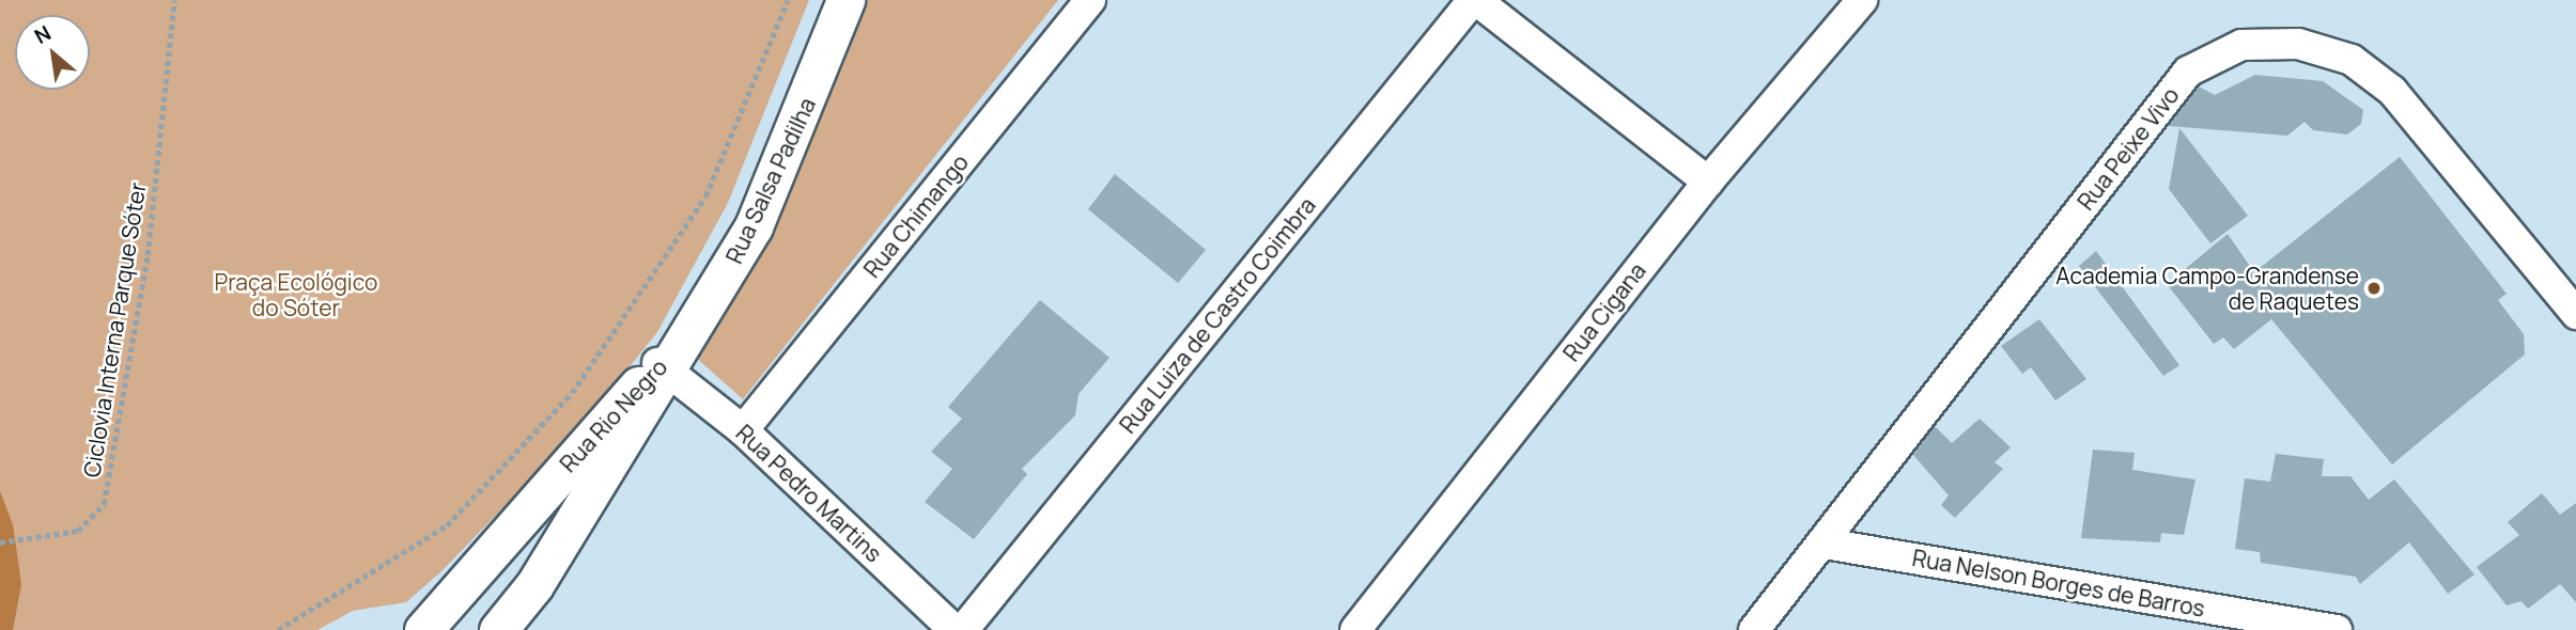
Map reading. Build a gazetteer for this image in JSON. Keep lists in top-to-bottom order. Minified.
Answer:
{"streets":{"main road":["Rua Salsa Padilha","Rua Rio Negro"],"street":["Rua Peixe Vivo","Rua Chimango","Rua Cigana","Rua Luiza de Castro Coimbra","Rua Pedro Martins","Rua Nelson Borges de Barros"],"path":["Ciclovia Interna Parque Sóter"]},"crossings":[["Rua Peixe Vivo","Rua Nelson Borges de Barros"],["Rua Salsa Padilha","Rua Rio Negro"],["Rua Salsa Padilha","Rua Pedro Martins"],["Rua Chimango","Rua Pedro Martins"],["Rua Rio Negro","Rua Pedro Martins"]],"parks":["Praça Ecológico do Sóter"],"places":["Academia Campo-Grandense de Raquetes"],"north":"top left"}
